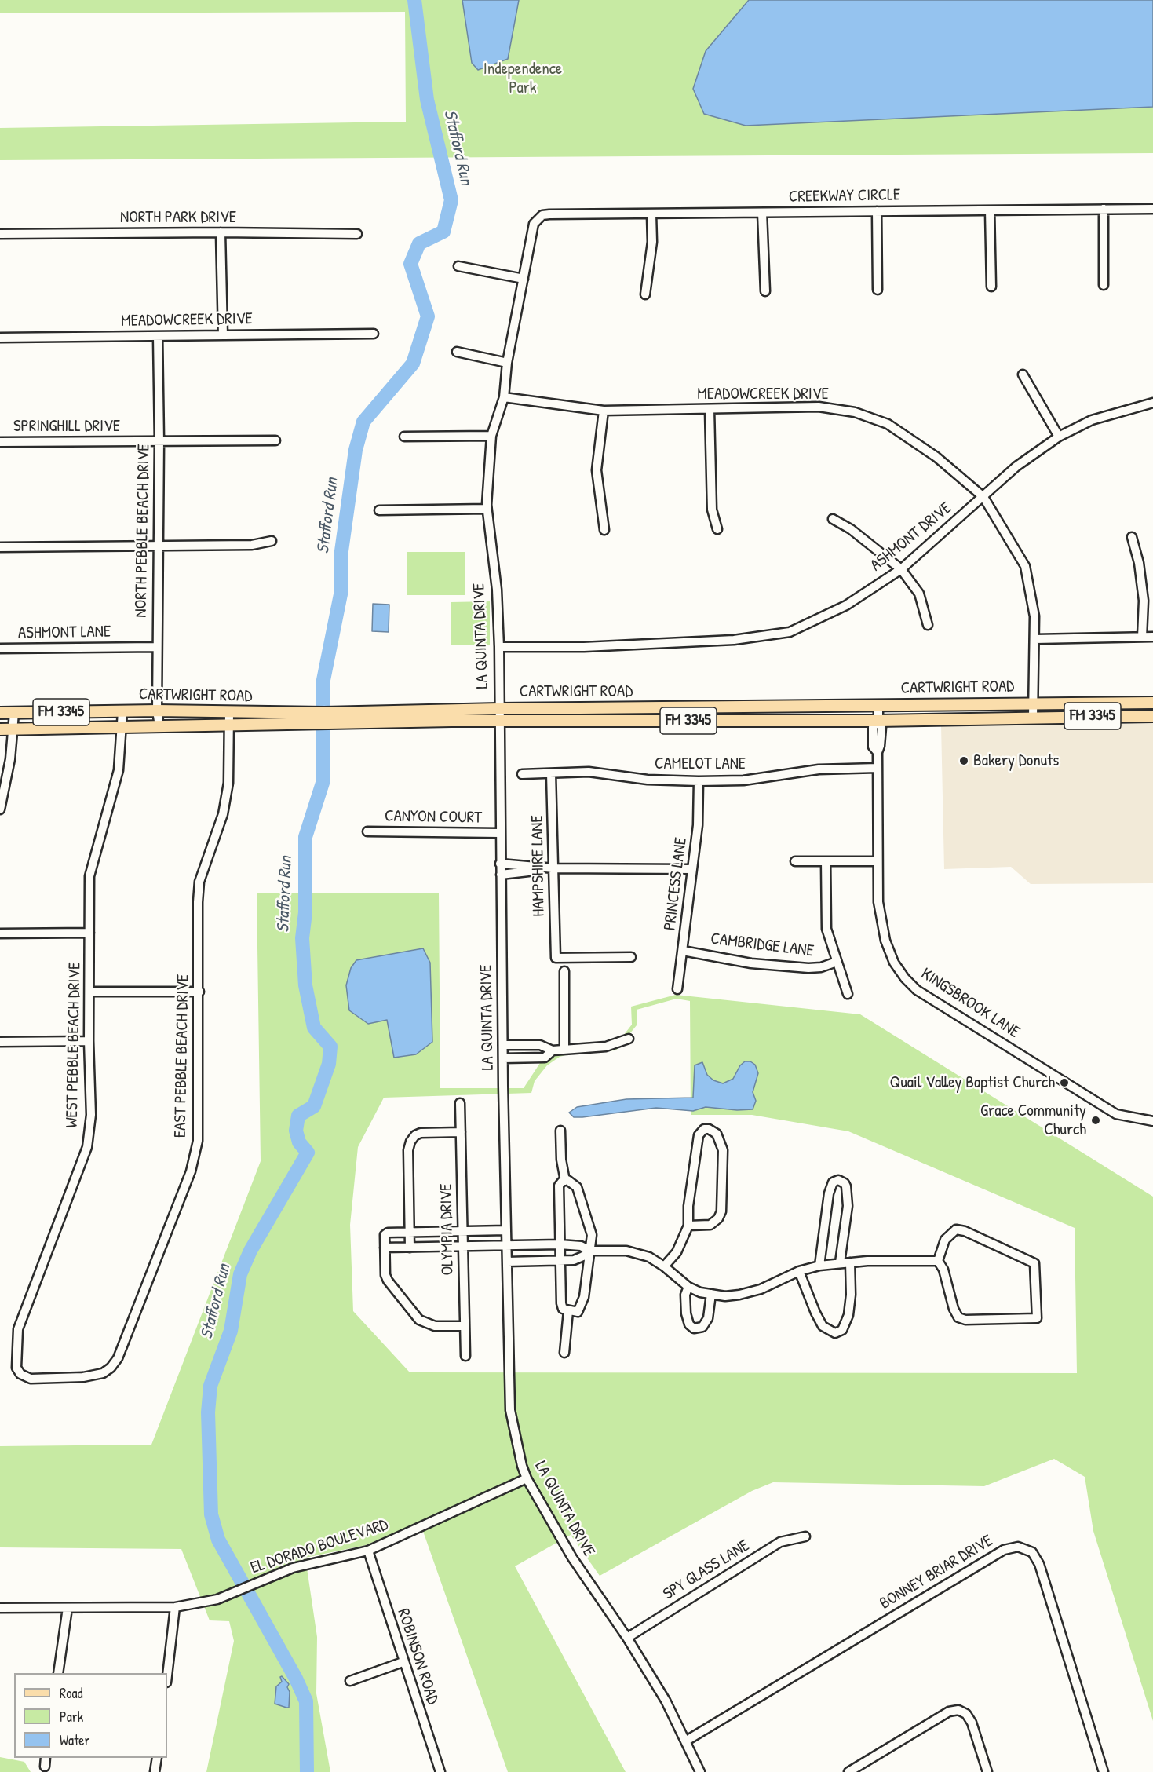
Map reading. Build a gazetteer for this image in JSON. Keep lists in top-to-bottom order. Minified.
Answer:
{"streets":{"main road":["CARTWRIGHT ROAD","FM 3345"],"street":["CREEKWAY CIRCLE","NORTH PARK DRIVE","MEADOWCREEK DRIVE","SPRINGHILL DRIVE","NORTH PEBBLE BEACH DRIVE","ASHMONT DRIVE","ASHMONT LANE","LA QUINTA DRIVE","CAMELOT LANE","CANYON COURT","HAMPSHIRE LANE","PRINCESS LANE","CAMBRIDGE LANE","KINGSBROOK LANE","WEST PEBBLE BEACH DRIVE","EAST PEBBLE BEACH DRIVE","OLYMPIA DRIVE","EL DORADO BOULEVARD","SPY GLASS LANE","BONNEY BRIAR DRIVE","ROBINSON ROAD"]},"crossings":[["CREEKWAY CIRCLE","LA QUINTA DRIVE"],["MEADOWCREEK DRIVE","NORTH PEBBLE BEACH DRIVE"],["MEADOWCREEK DRIVE","ASHMONT DRIVE"],["MEADOWCREEK DRIVE","LA QUINTA DRIVE"],["MEADOWCREEK DRIVE","CARTWRIGHT ROAD"],["SPRINGHILL DRIVE","NORTH PEBBLE BEACH DRIVE"],["NORTH PEBBLE BEACH DRIVE","ASHMONT LANE"],["NORTH PEBBLE BEACH DRIVE","CARTWRIGHT ROAD"],["ASHMONT DRIVE","LA QUINTA DRIVE"],["LA QUINTA DRIVE","CARTWRIGHT ROAD"],["LA QUINTA DRIVE","CANYON COURT"],["LA QUINTA DRIVE","EL DORADO BOULEVARD"],["LA QUINTA DRIVE","SPY GLASS LANE"],["LA QUINTA DRIVE","BONNEY BRIAR DRIVE"],["CARTWRIGHT ROAD","KINGSBROOK LANE"],["CARTWRIGHT ROAD","WEST PEBBLE BEACH DRIVE"],["CARTWRIGHT ROAD","EAST PEBBLE BEACH DRIVE"],["CAMELOT LANE","HAMPSHIRE LANE"],["CAMELOT LANE","PRINCESS LANE"],["CAMELOT LANE","KINGSBROOK LANE"],["PRINCESS LANE","CAMBRIDGE LANE"],["WEST PEBBLE BEACH DRIVE","EAST PEBBLE BEACH DRIVE"],["EL DORADO BOULEVARD","ROBINSON ROAD"]],"water":["Stafford Run"],"parks":["Independence Park"],"places":["Bakery Donuts","Quail Valley Baptist Church","Grace Community Church"],"legend":["Road","Park","Water"]}
